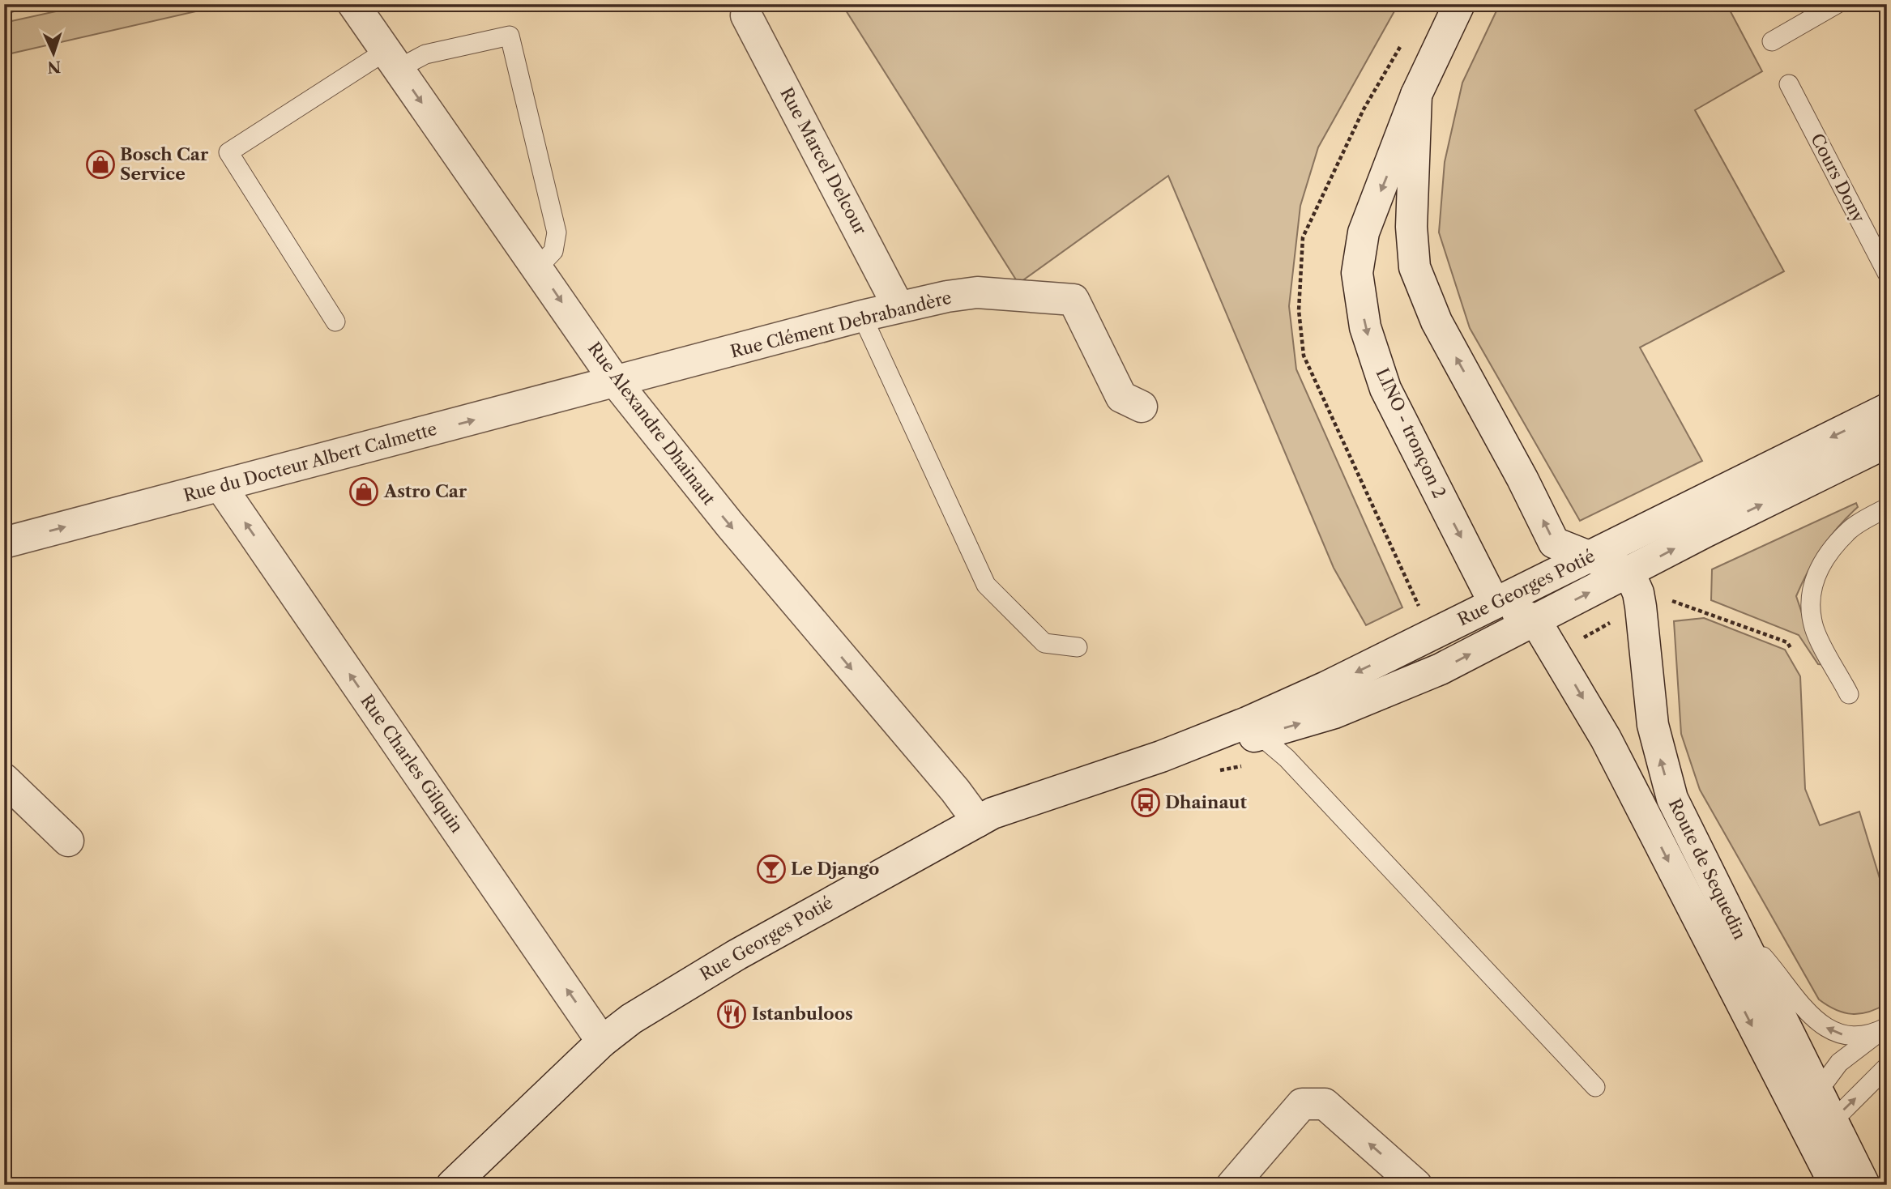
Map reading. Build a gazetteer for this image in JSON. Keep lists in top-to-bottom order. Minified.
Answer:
{"streets":{"street":["Rue Marcel Delcour","Rue Clément Debrabandère","Rue Alexandre Dhainaut","LINO - tronçon 2","Rue du Docteur Albert Calmette","Rue Georges Potié","Rue Charles Gilquin","Route de Sequedin"],"lane":["Cours Dony"]},"crossings":[["Rue Marcel Delcour","Rue Clément Debrabandère"],["Rue Clément Debrabandère","Rue Alexandre Dhainaut"],["Rue Clément Debrabandère","Rue du Docteur Albert Calmette"],["Rue Alexandre Dhainaut","Rue du Docteur Albert Calmette"],["Rue Alexandre Dhainaut","Rue Georges Potié"],["LINO - tronçon 2","Rue Georges Potié"],["Rue du Docteur Albert Calmette","Rue Charles Gilquin"],["Rue Georges Potié","Rue Charles Gilquin"],["Rue Georges Potié","Route de Sequedin"]],"one_way":["Rue Alexandre Dhainaut","Rue du Docteur Albert Calmette","Rue Charles Gilquin"],"places":{"shop":["Bosch Car Service","Astro Car"],"bus stop":["Dhainaut"],"bar":["Le Django"],"restaurant":["Istanbuloos"]},"north":"bottom"}
